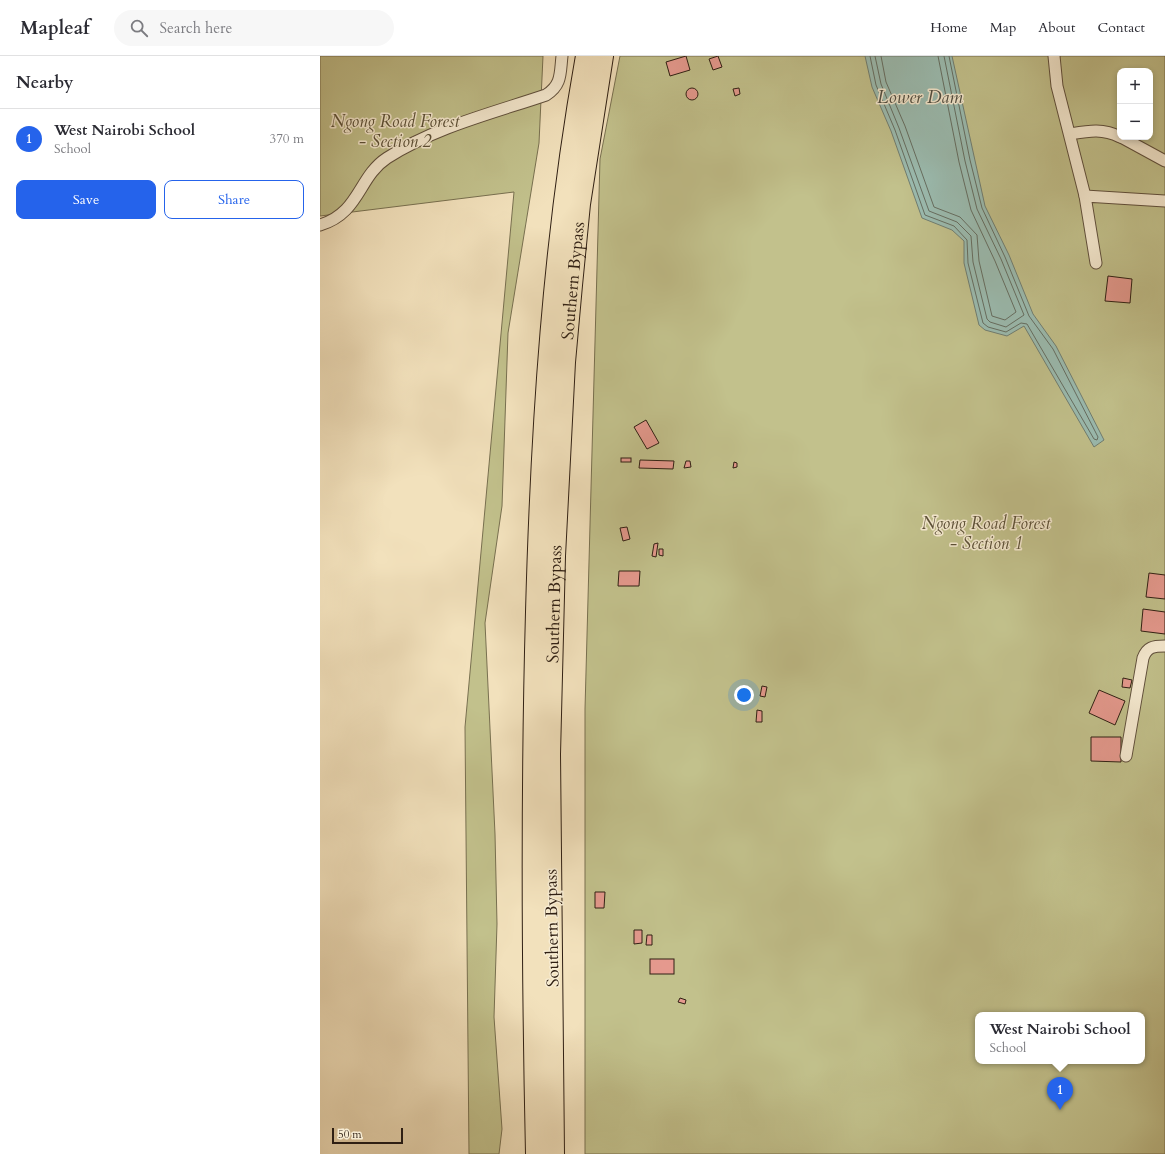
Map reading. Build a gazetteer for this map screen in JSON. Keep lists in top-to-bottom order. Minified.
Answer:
{"streets":{"highway":["Southern Bypass"]},"water":["Lower Dam"],"parks":["Ngong Road Forest - Section 2","Ngong Road Forest - Section 1"],"scale_bar":"50 m","page":{"header":"Mapleaf","search":"Search here","nav":["Home","Map","About","Contact"],"heading":"Nearby","map_buttons":["+","−"],"list":[{"mark":"1","name":"West Nairobi School","note":"School","value":"370 m"}],"buttons":["Save","Share"],"popup":["West Nairobi School","School"],"pins":"1","scale":"50 m"}}
